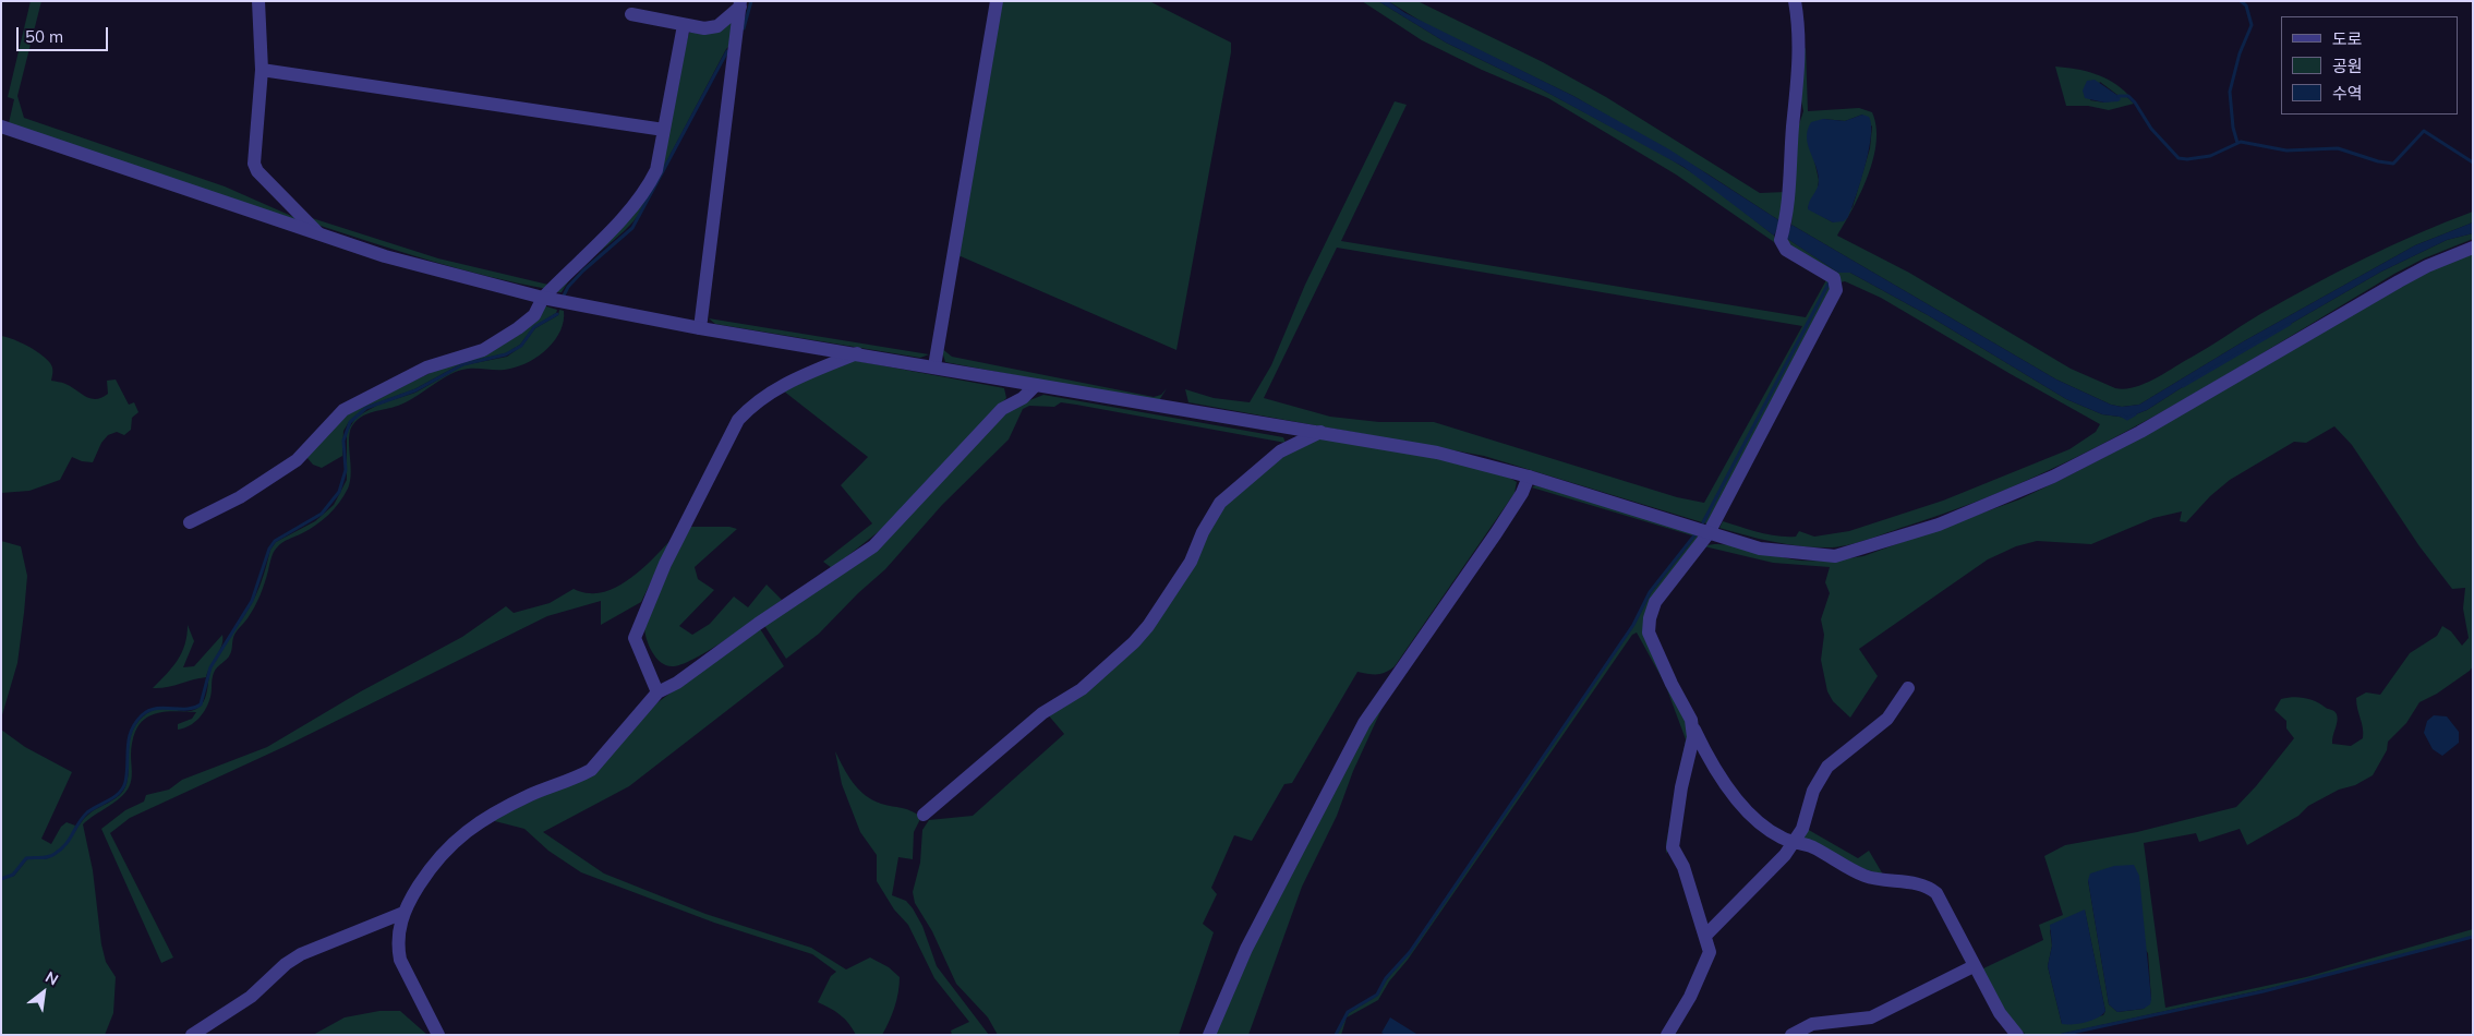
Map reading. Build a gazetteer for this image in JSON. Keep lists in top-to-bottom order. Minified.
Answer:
{"legend":["도로","공원","수역"],"scale_bar":"50 m","north":"top right"}
